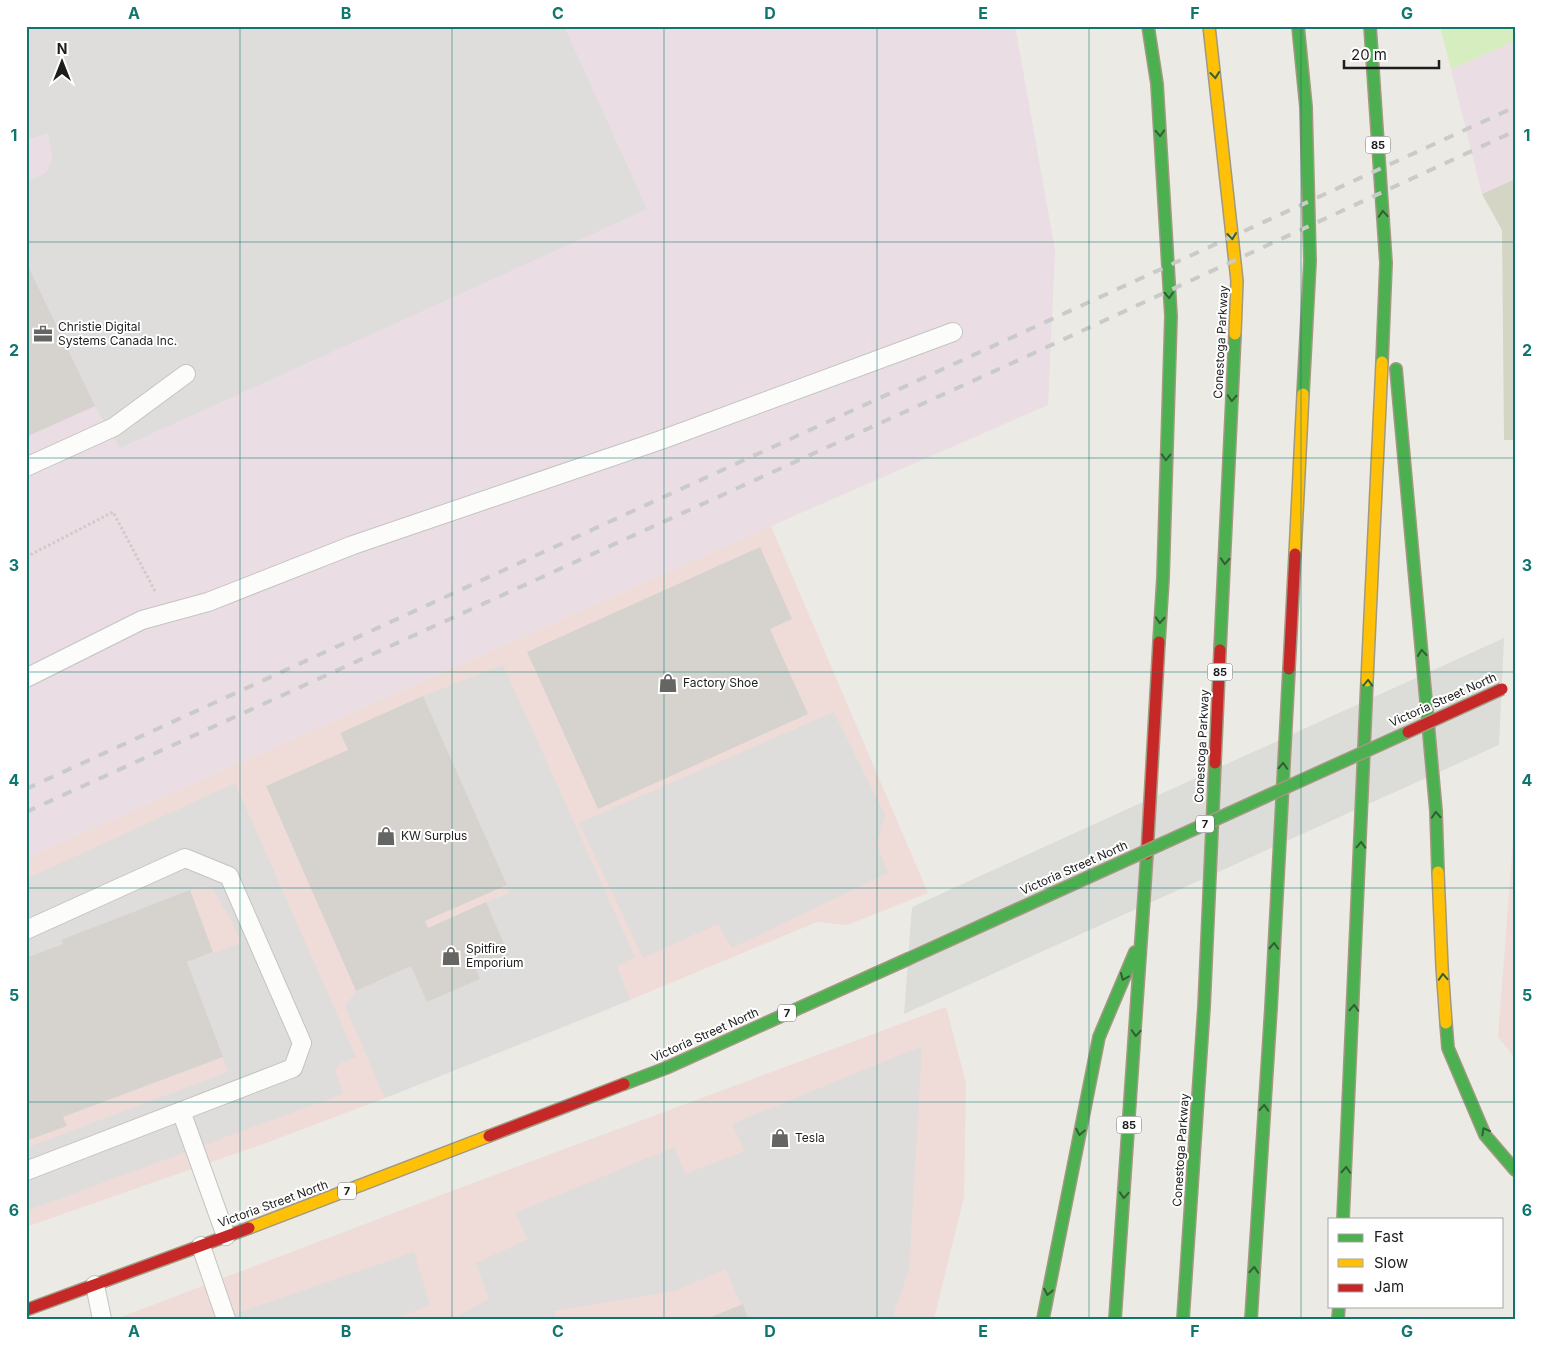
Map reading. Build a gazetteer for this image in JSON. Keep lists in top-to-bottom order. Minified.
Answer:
{"streets":{"main road":["85","Conestoga Parkway","Victoria Street North","7"]},"places":{"office":["Christie Digital Systems Canada Inc."],"shop":["Factory Shoe","KW Surplus","Spitfire Emporium","Tesla"]},"legend":["Fast","Slow","Jam"],"scale_bar":"20 m","north":"top","grid":{"columns":["A","B","C","D","E","F","G"],"rows":["1","2","3","4","5","6"]}}
